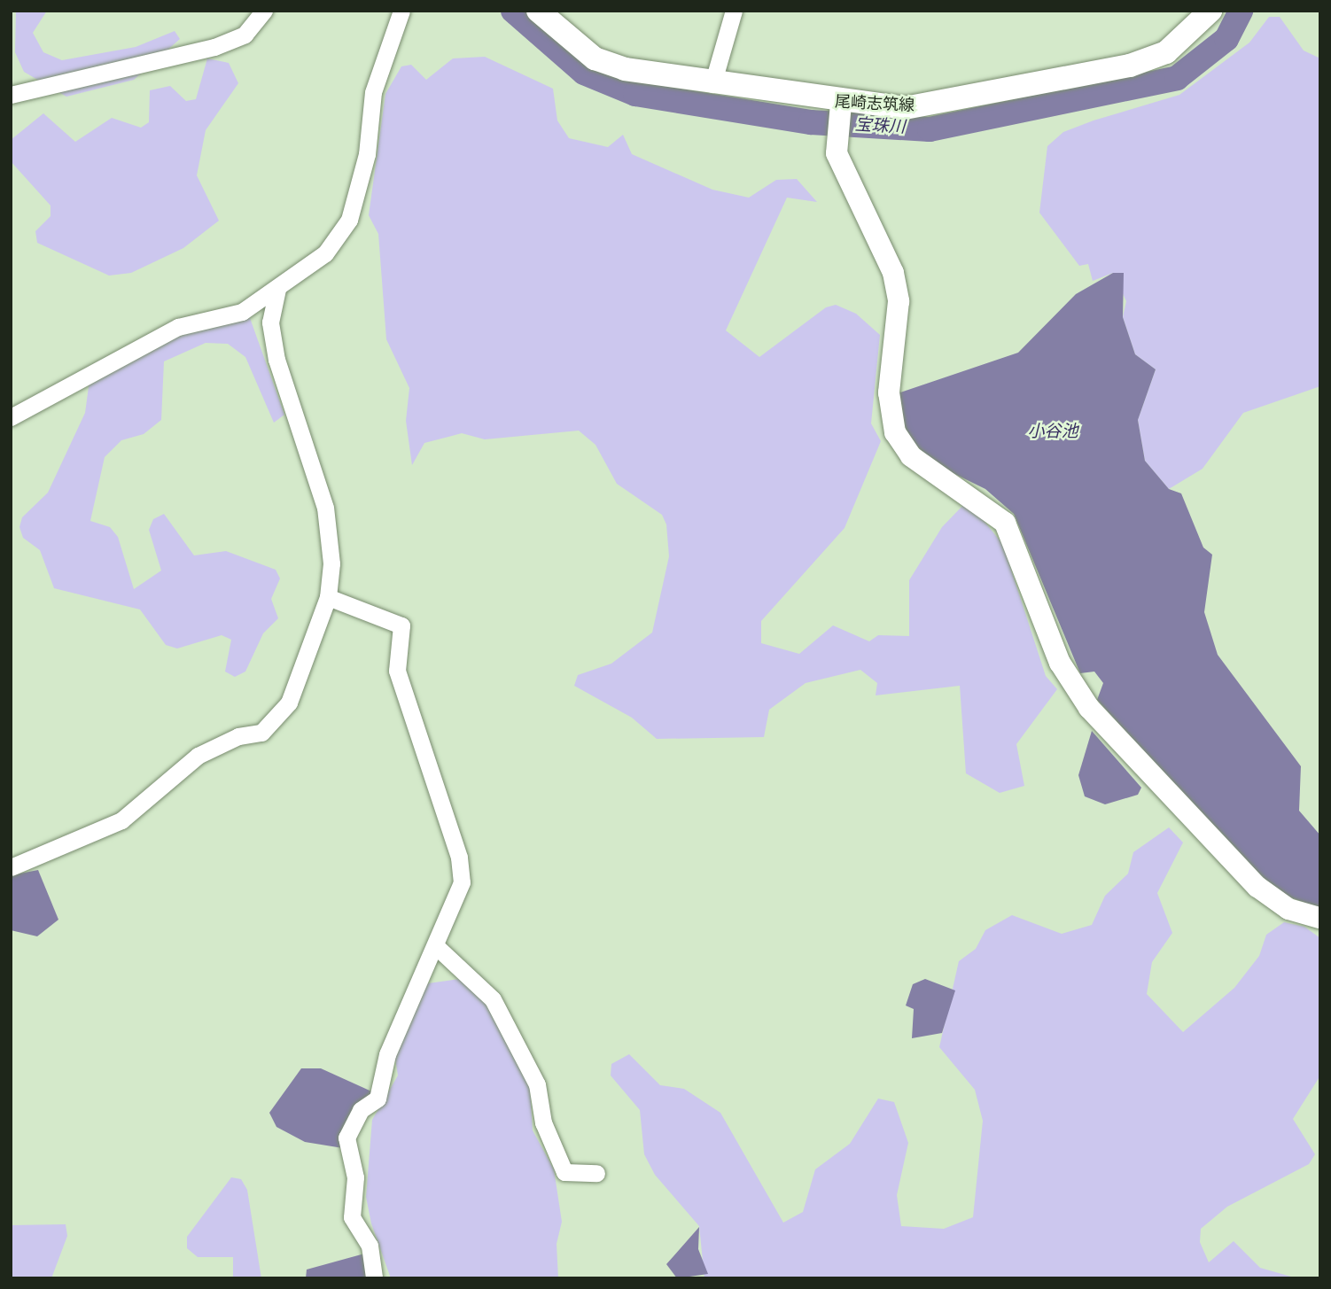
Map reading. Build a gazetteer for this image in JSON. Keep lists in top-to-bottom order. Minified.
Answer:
{"streets":{"main road":["尾崎志筑線"]},"water":["宝珠川","小谷池"]}
